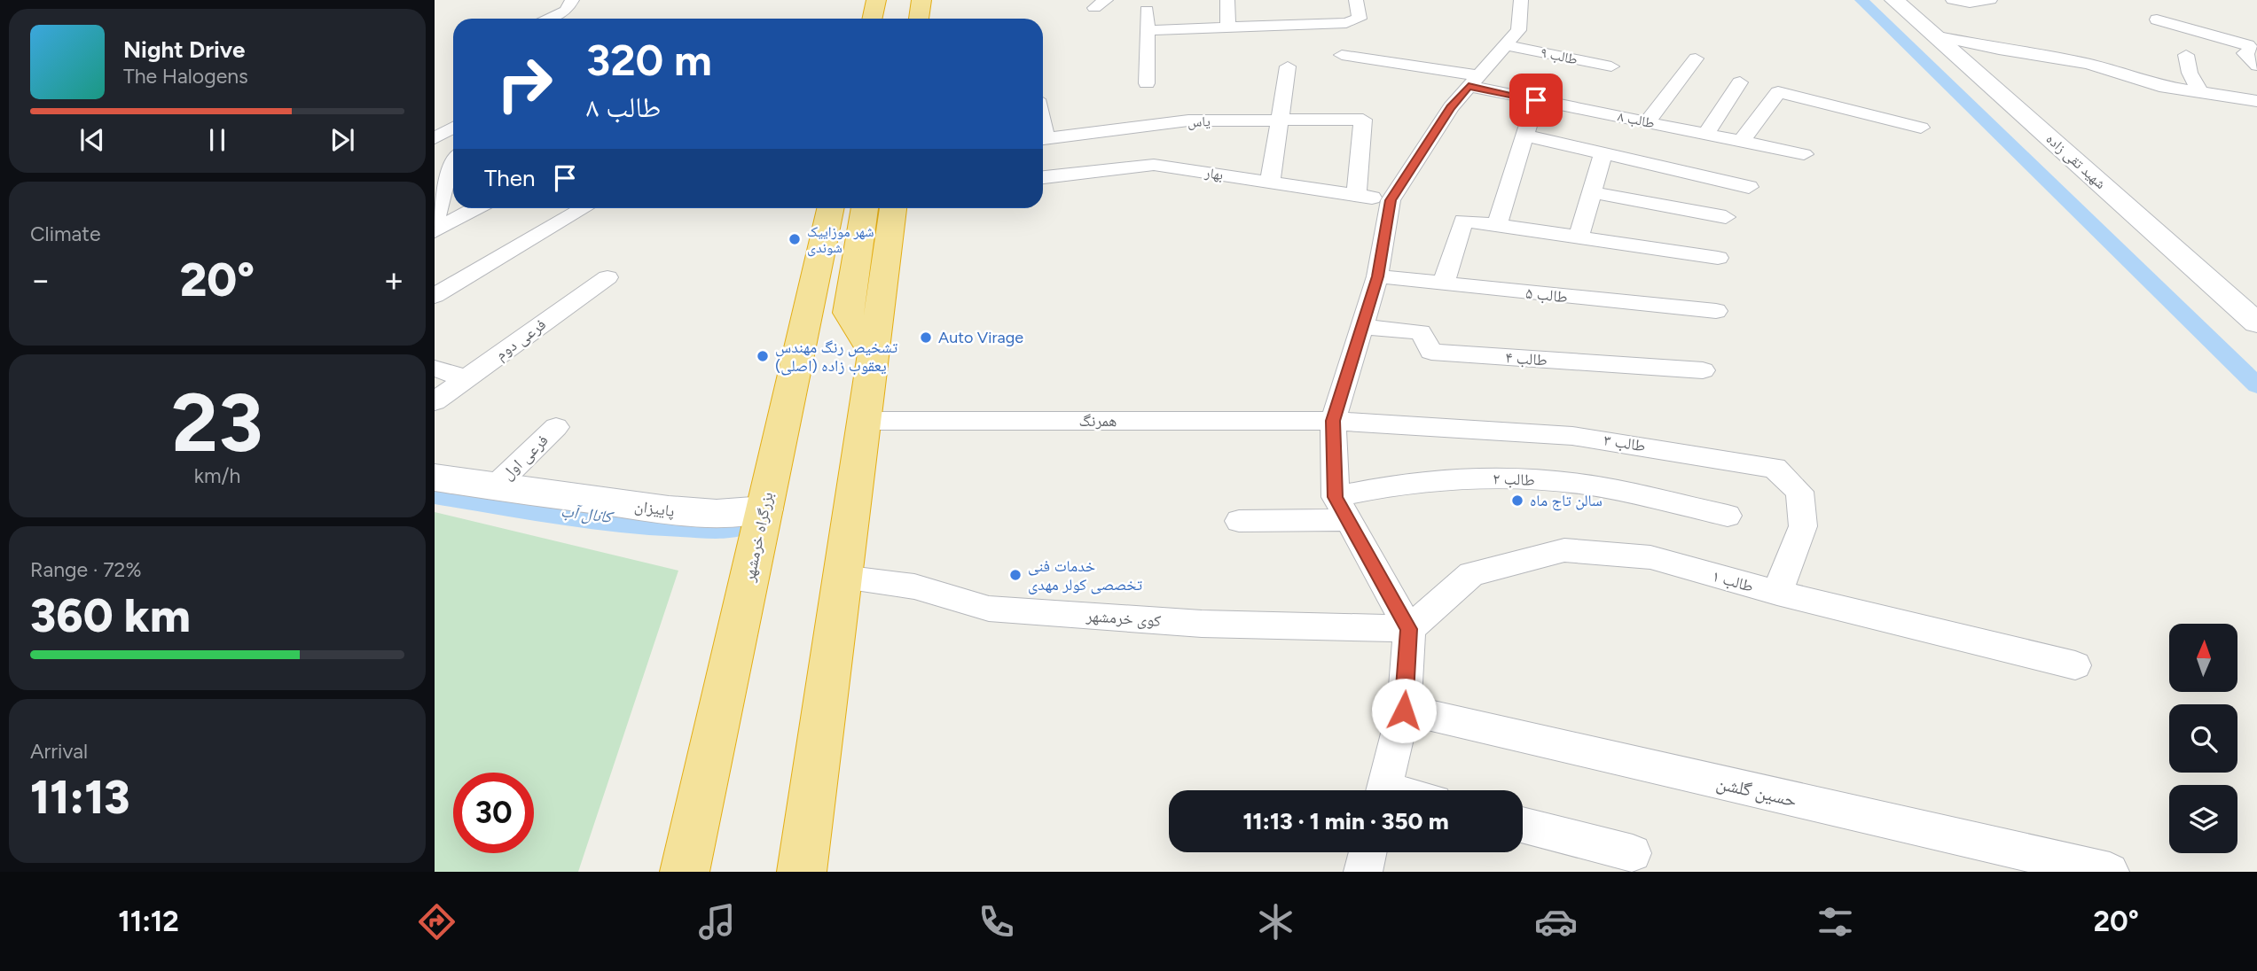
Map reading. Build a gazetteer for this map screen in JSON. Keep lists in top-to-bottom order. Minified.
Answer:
{"streets":{"highway":["بزرگراه خرمشهر"],"main road":["شهید تقی زاده","پاییزان"],"street":["طالب ۹","طالب ۸","یاس","بهار","طالب ۵","فرعی دوم","طالب ۴","همرنگ","طالب ۳","فرعی اول","طالب ۲","طالب ۱","کوی خرمشهر","حسین گلشن"]},"crossings":[["یاس","بهار"],["همرنگ","طالب ۳"],["طالب ۳","طالب ۱"],["فرعی اول","پاییزان"],["پاییزان","بزرگراه خرمشهر"],["طالب ۱","کوی خرمشهر"]],"water":["کانال آب"],"places":["شهر موزاییک شوندی","Auto Virage","تشخیص رنگ مهندس یعقوب زاده (اصلی)","سالن تاج ماه","خدمات فنی تخصصی کولر مهدی"],"north":"top","page":{"turn":["320 m","طالب ۸"],"song":["Night Drive","The Halogens"],"then":"Then","tile":["Climate",["23","km/h"],["Range · 72%","360 km"],["Arrival","11:13"]],"heat":["−","20°","+"],"limit":"30","trip":"11:13 · 1 min · 350 m","tabs":["11:12","20°"]}}
